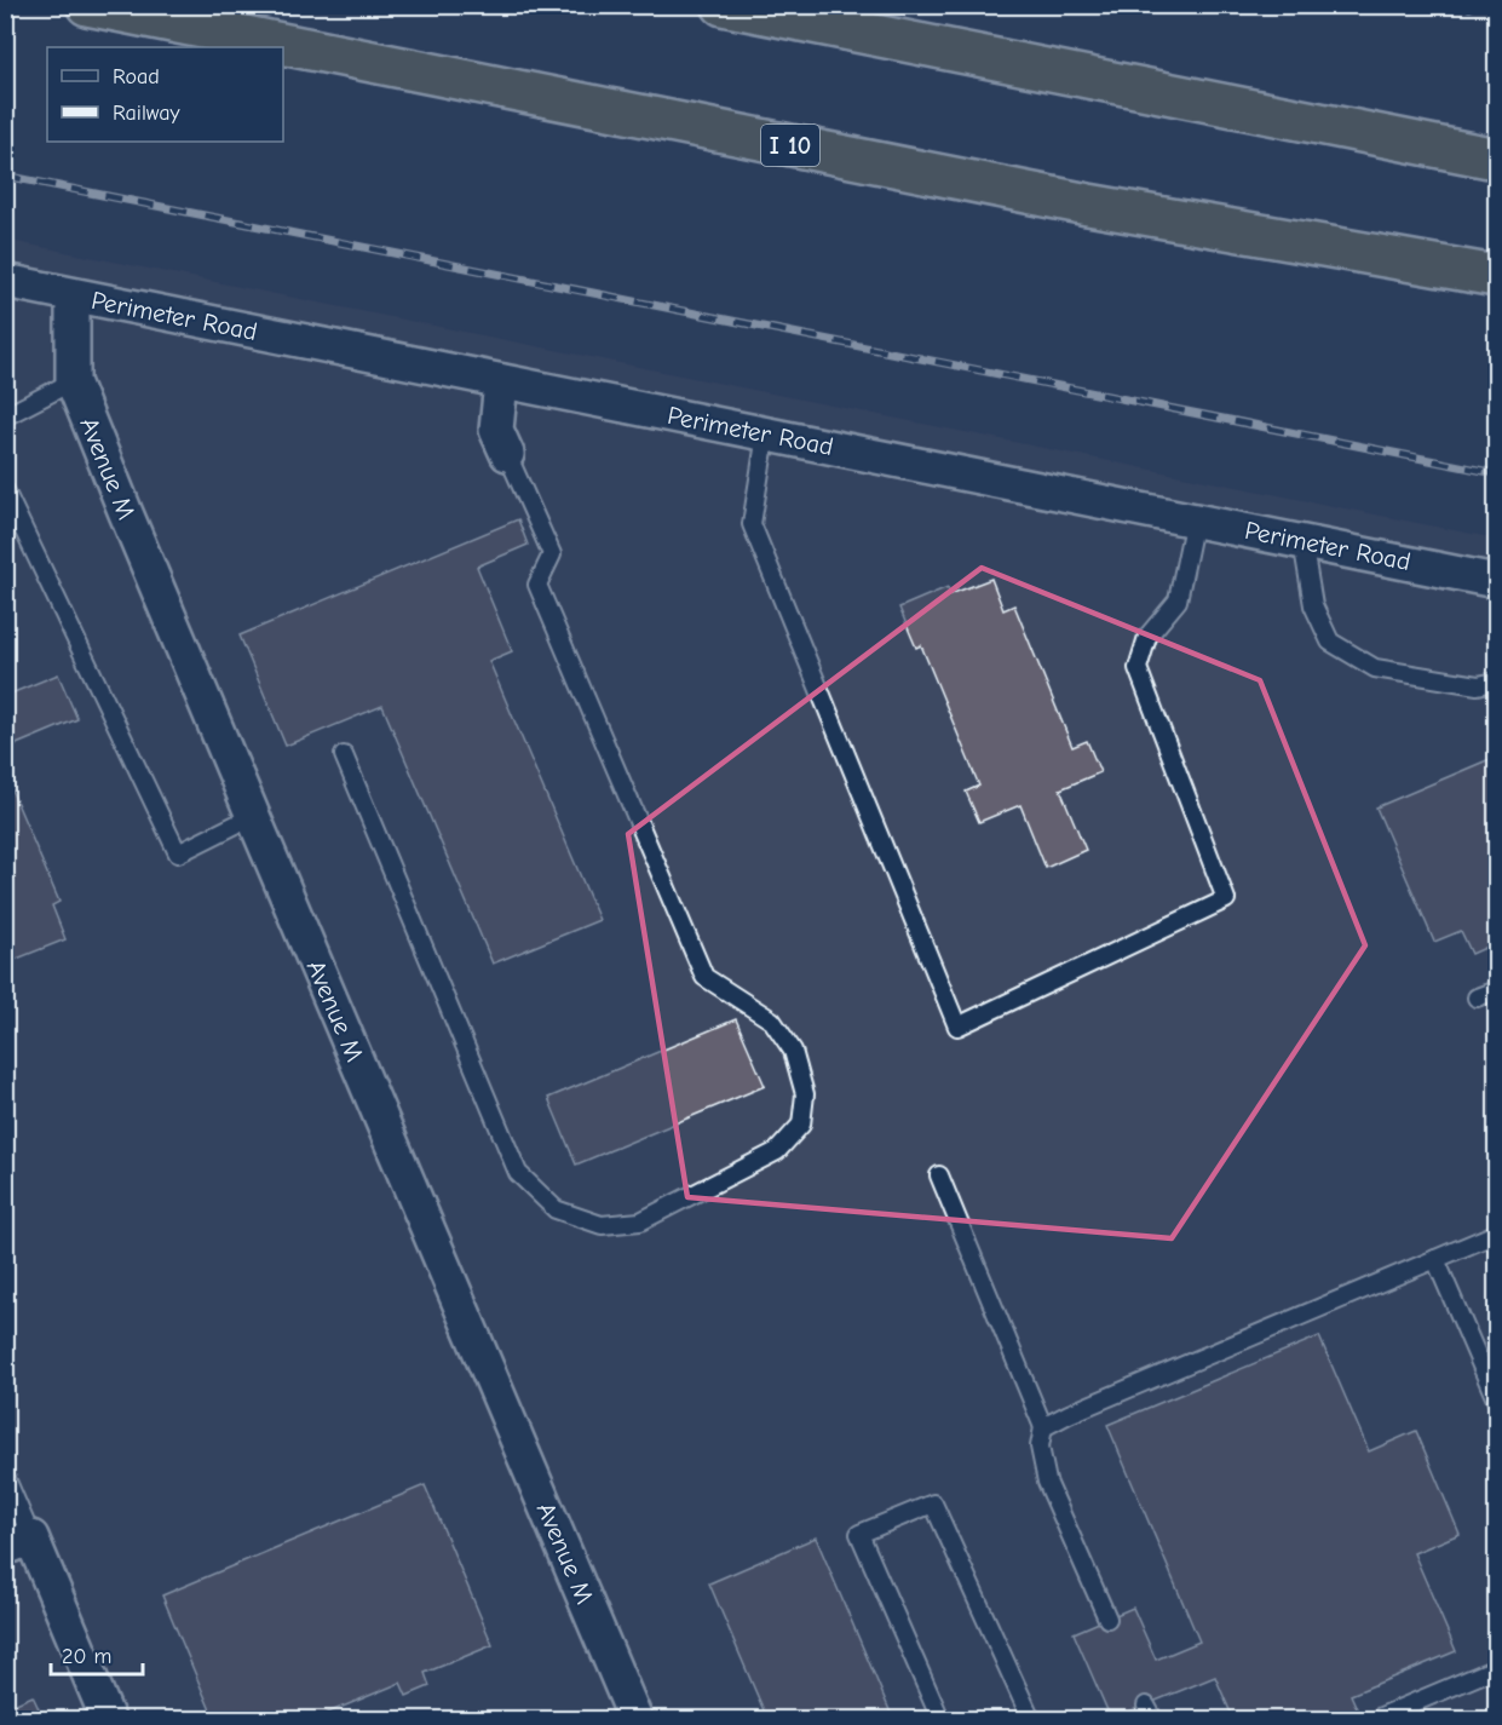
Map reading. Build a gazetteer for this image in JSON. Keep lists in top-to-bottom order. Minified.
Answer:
{"streets":{"highway":["I 10"],"street":["Perimeter Road","Avenue M"]},"crossings":[["Perimeter Road","Avenue M"]],"legend":["Road","Railway"],"scale_bar":"20 m"}
